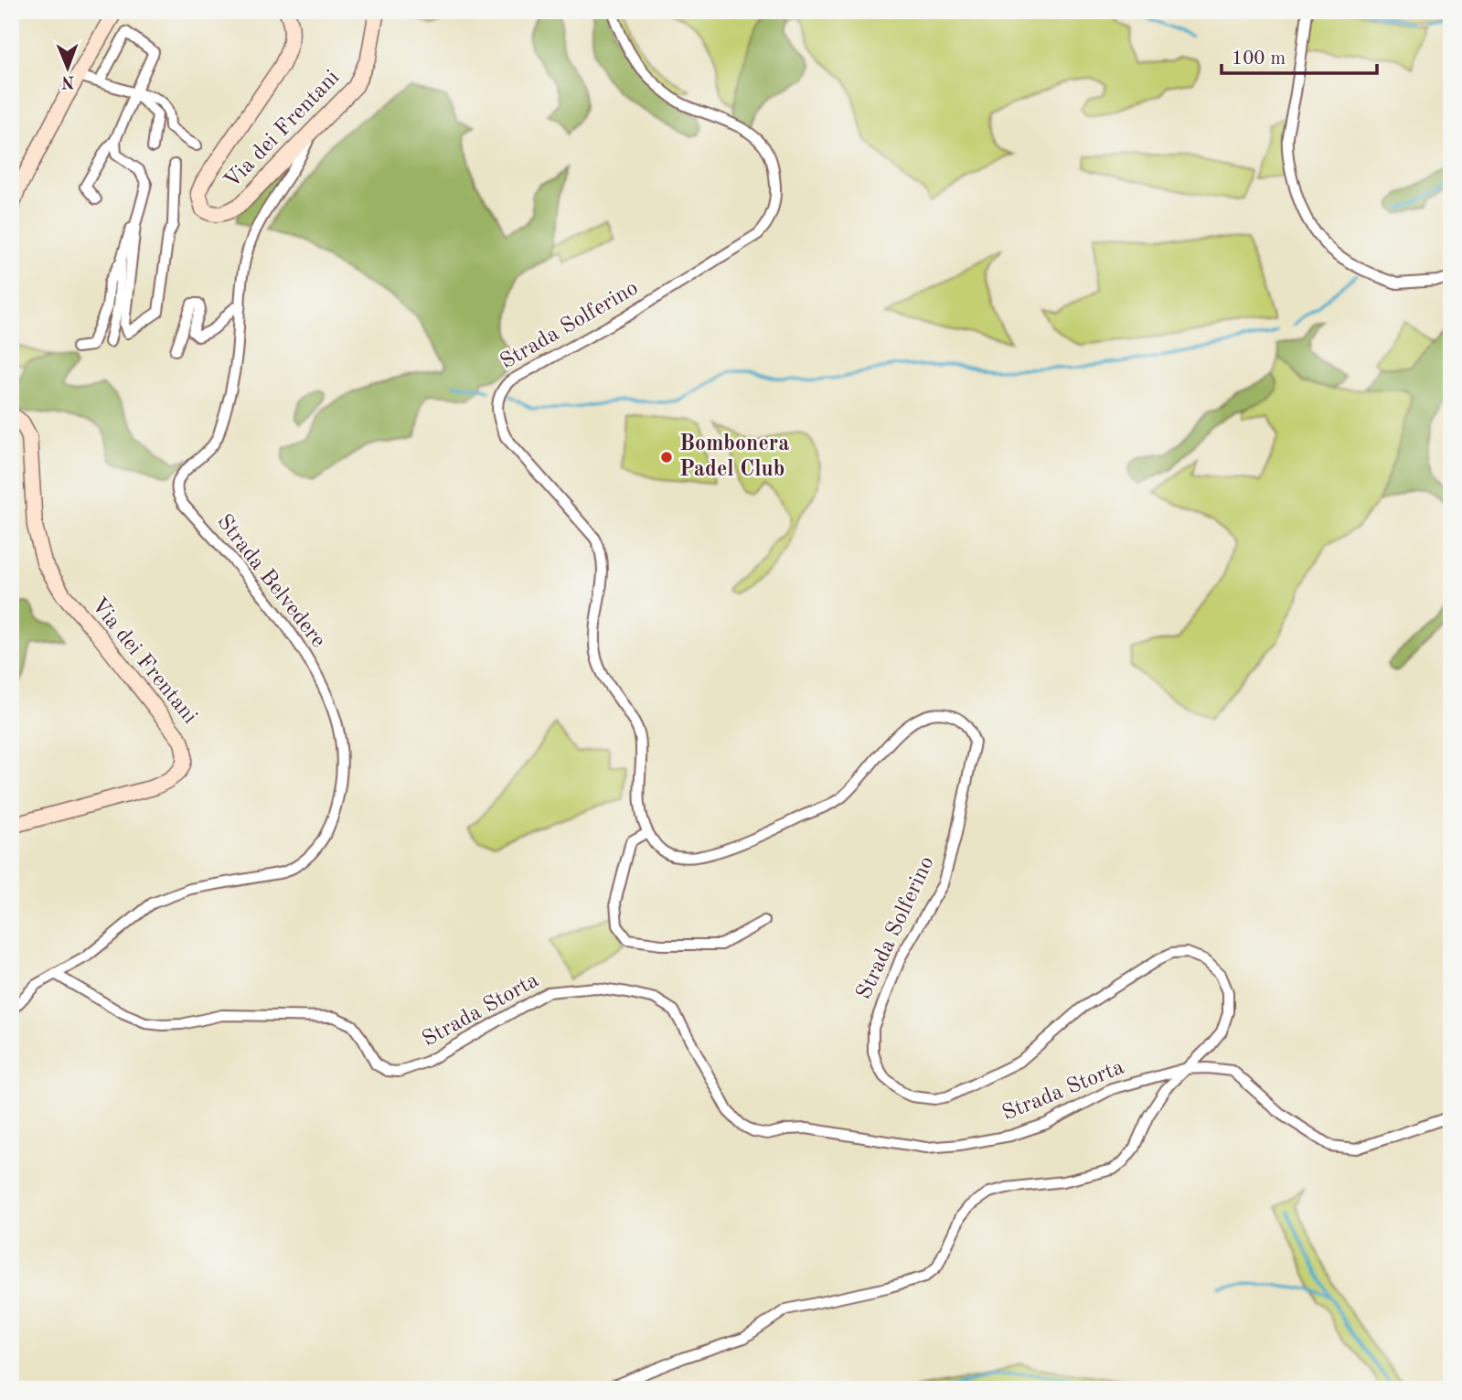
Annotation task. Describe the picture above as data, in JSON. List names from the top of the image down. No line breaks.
{"streets":{"main road":["Via dei Frentani"],"street":["Strada Solferino","Strada Belvedere","Strada Storta"]},"crossings":[["Via dei Frentani","Strada Belvedere"],["Strada Solferino","Strada Storta"],["Strada Belvedere","Strada Storta"]],"places":["Bombonera Padel Club"],"scale_bar":"100 m","north":"bottom"}
